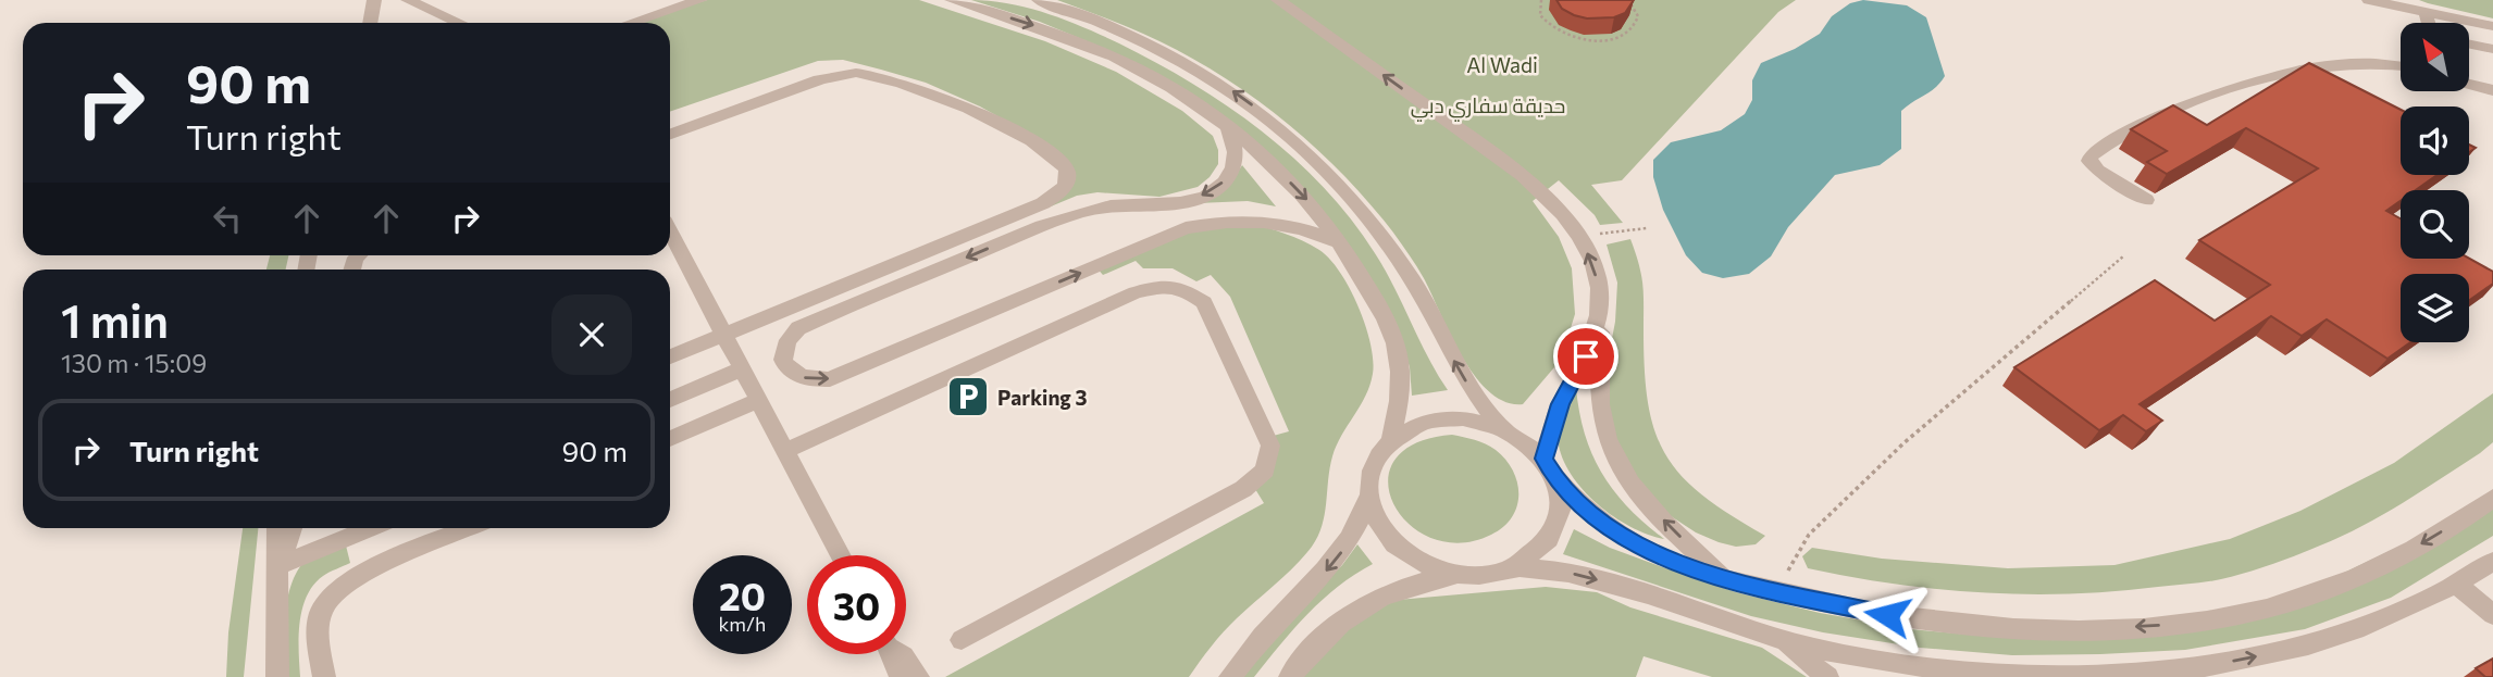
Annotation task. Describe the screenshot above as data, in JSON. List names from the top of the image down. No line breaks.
{"parks":["Al Wadi","حديقة سفاري دبي"],"places":{"parking":["Parking 3"]},"north":"top left","page":{"turn":["90 m","Turn right"],"heading":["1 min","130 m · 15:09"],"list":[{"name":"Turn right","value":"90 m"}],"speed":"20 km/h","limit":"30"}}
